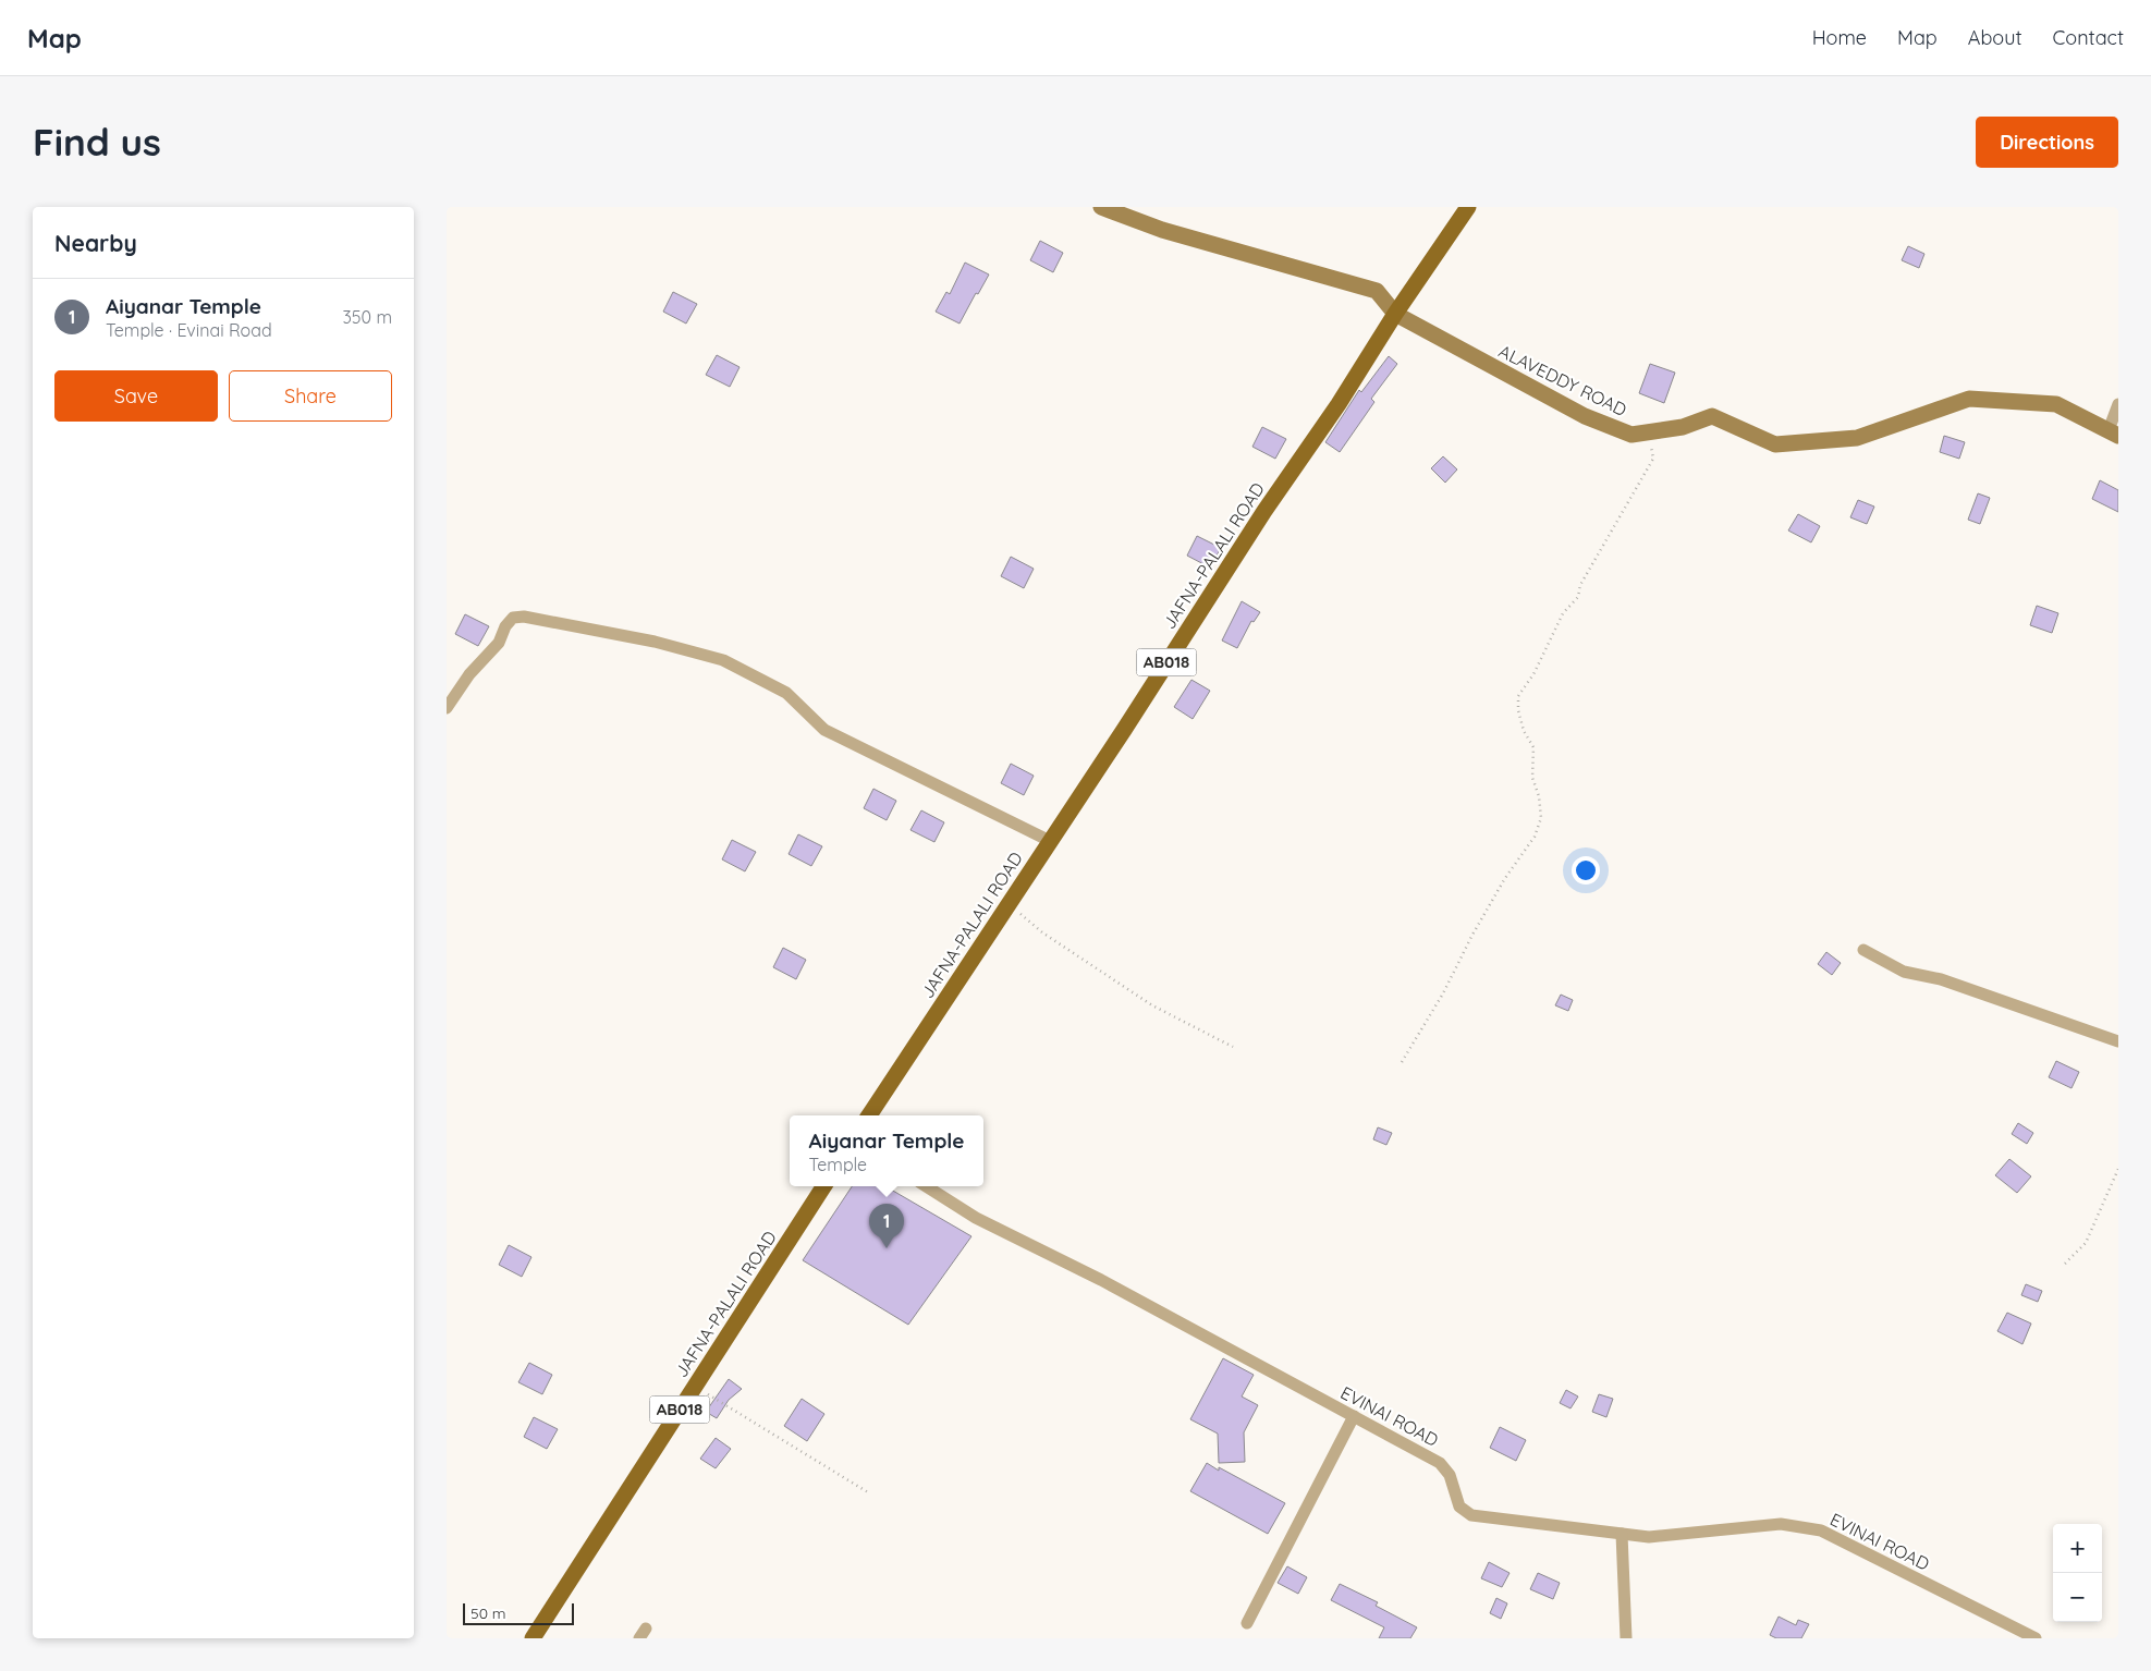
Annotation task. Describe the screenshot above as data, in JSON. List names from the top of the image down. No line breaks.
{"streets":{"main road":["JAFNA-PALALI ROAD","AB018"],"street":["ALAVEDDY ROAD","EVINAI ROAD"]},"crossings":[["ALAVEDDY ROAD","JAFNA-PALALI ROAD"]],"scale_bar":"50 m","page":{"header":"Map","nav":["Home","Map","About","Contact"],"buttons":["Directions",["Save","Share"]],"title":"Find us","heading":"Nearby","list":[{"mark":"1","name":"Aiyanar Temple","note":"Temple · Evinai Road","value":"350 m"}],"popup":["Aiyanar Temple","Temple"],"pins":"1","map_buttons":["+","−"],"scale":"50 m"}}
